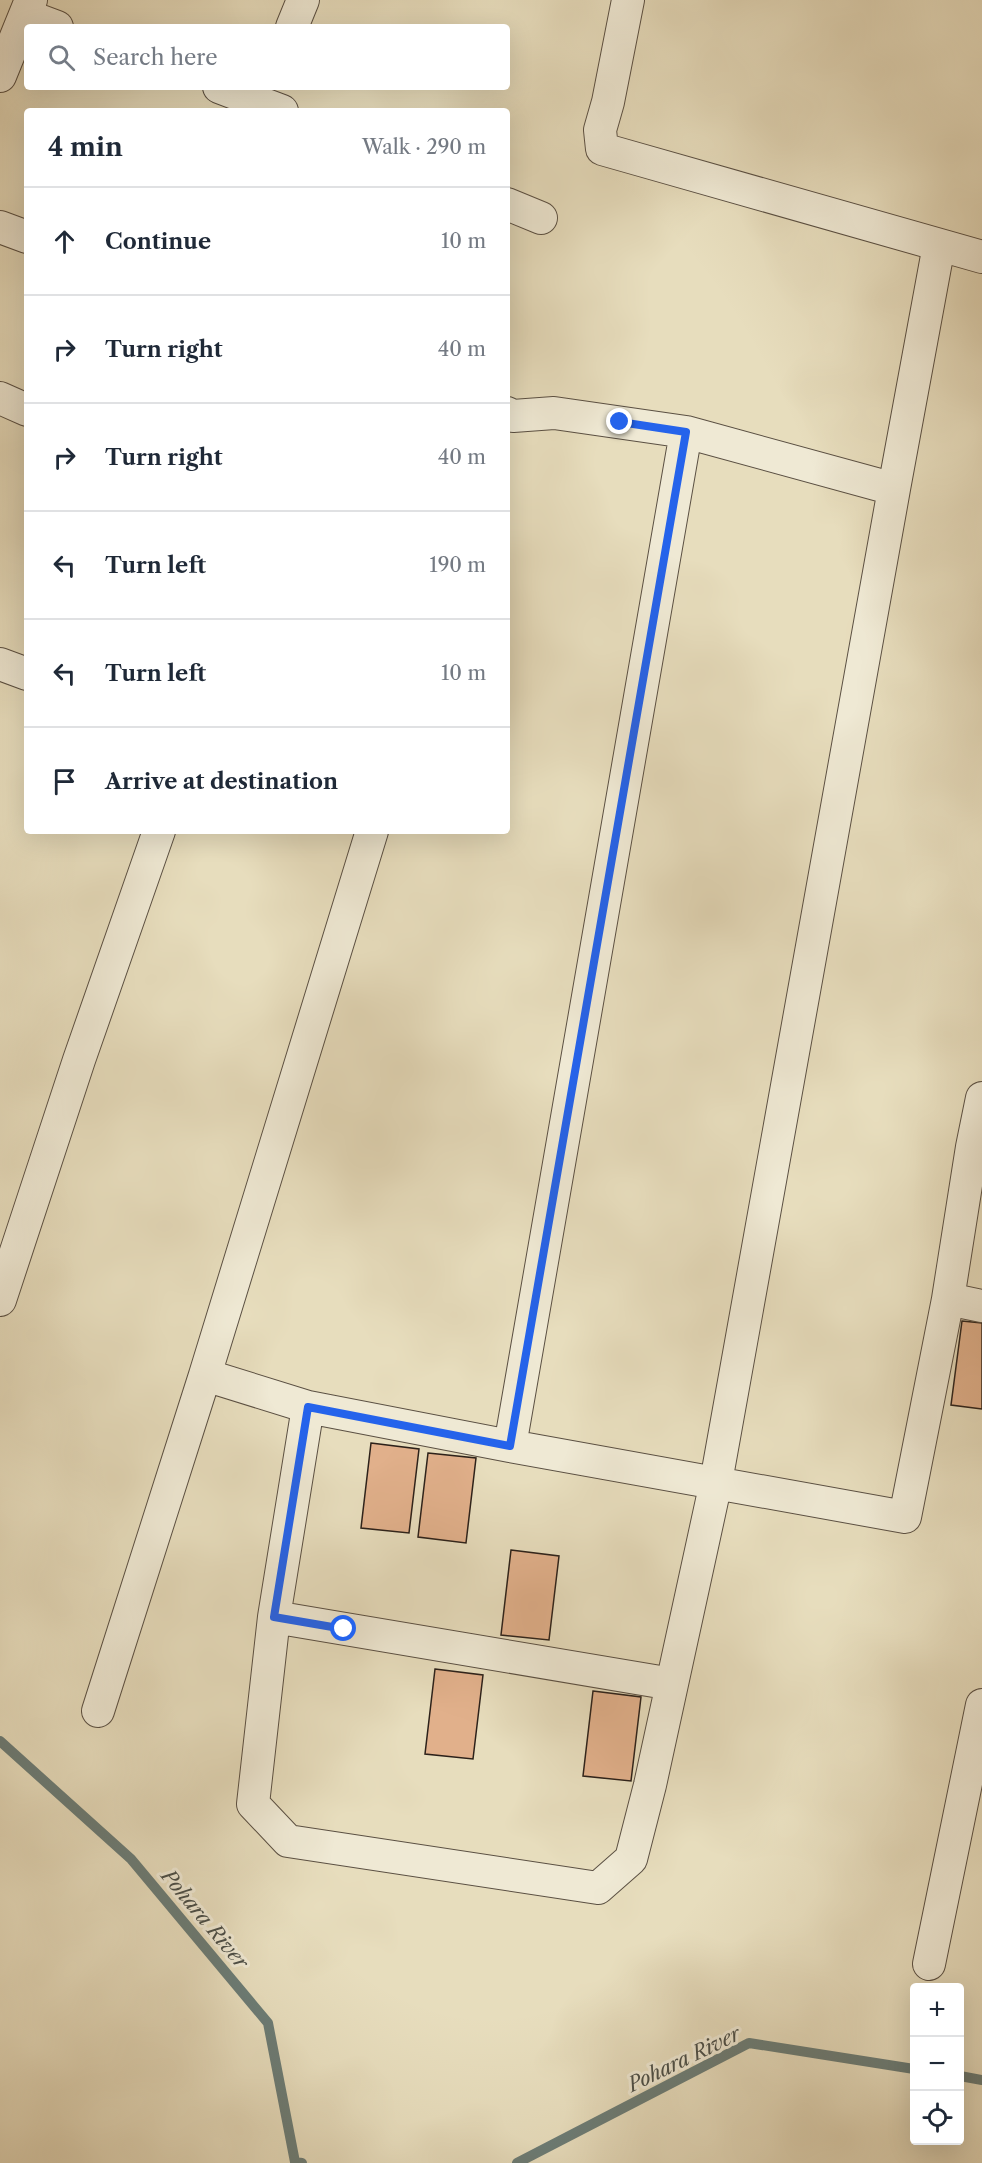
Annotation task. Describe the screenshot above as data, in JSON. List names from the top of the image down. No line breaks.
{"water":["Pohara River"],"page":{"search":"Search here","heading":["4 min","Walk · 290 m"],"list":[["Continue","10 m"],["Turn right","40 m"],["Turn right","40 m"],["Turn left","190 m"],["Turn left","10 m"],"Arrive at destination"],"map_buttons":["+","−"]}}
